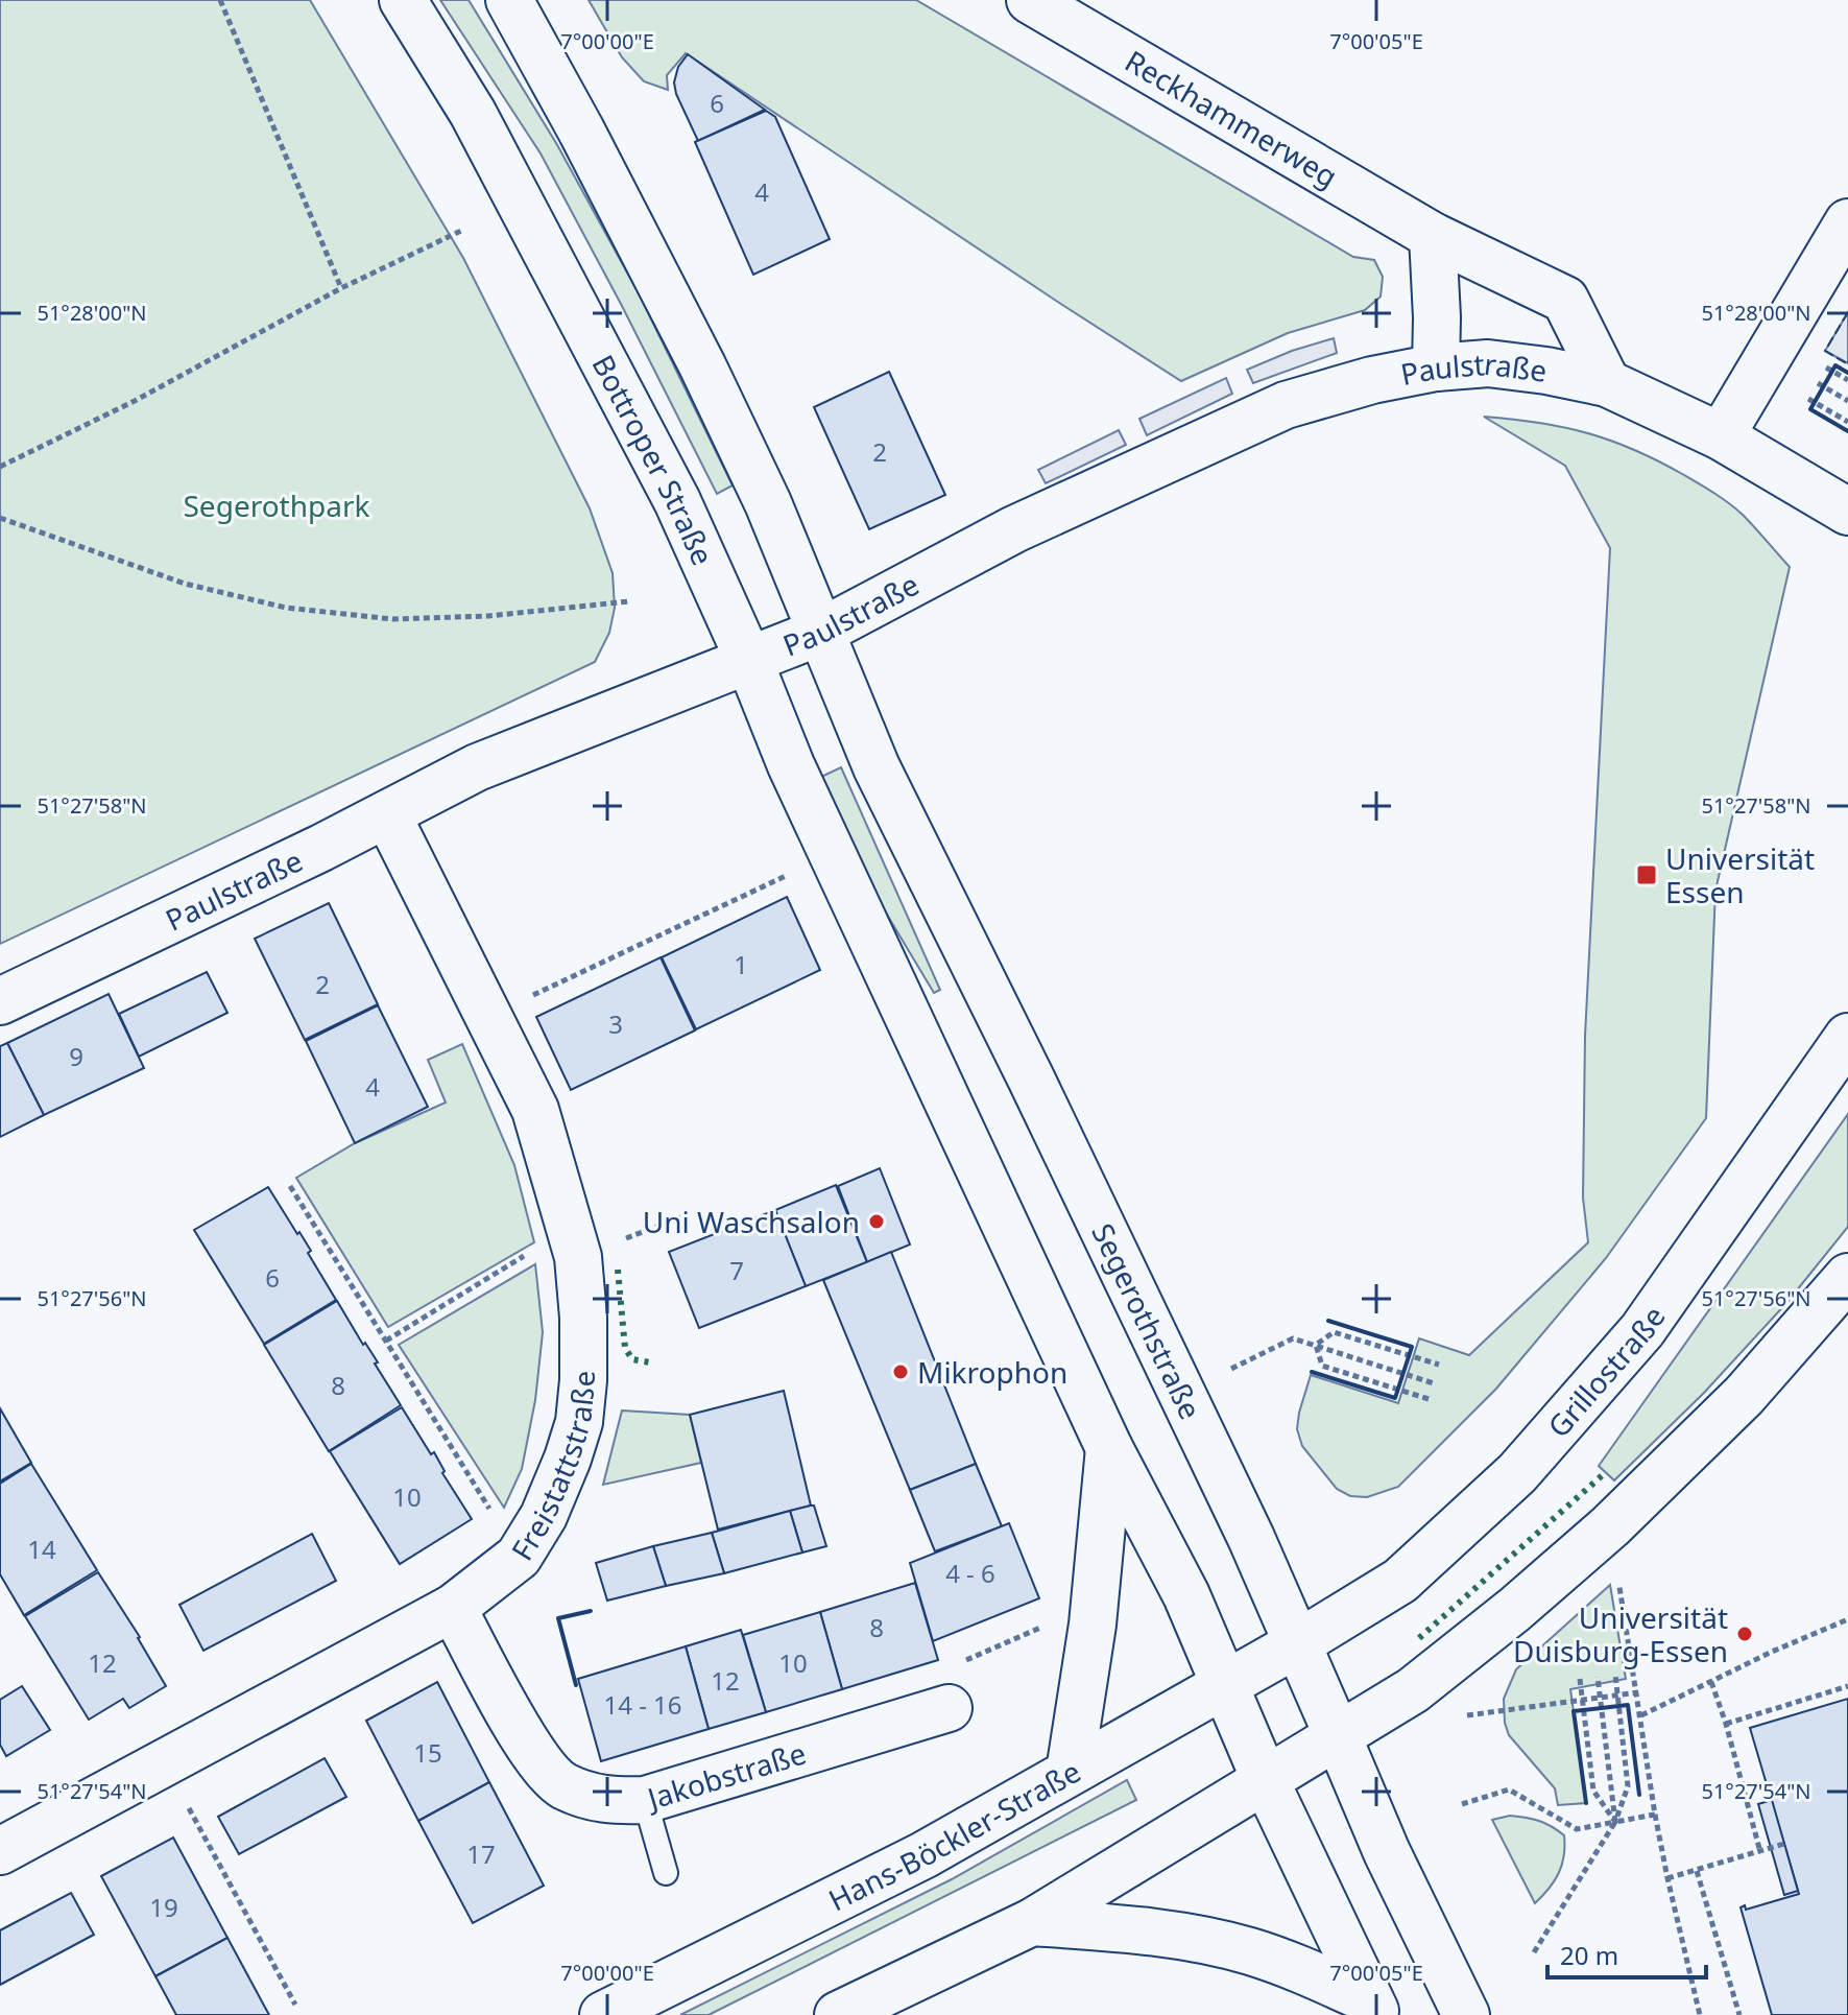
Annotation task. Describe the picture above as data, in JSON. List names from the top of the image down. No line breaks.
{"streets":{"main road":["Reckhammerweg","Paulstraße","Bottroper Straße","Segerothstraße","Grillostraße","Freistattstraße","Jakobstraße","Hans-Böckler-Straße"]},"crossings":[["Reckhammerweg","Paulstraße"],["Paulstraße","Bottroper Straße"],["Paulstraße","Segerothstraße"],["Paulstraße","Freistattstraße"],["Segerothstraße","Grillostraße"],["Segerothstraße","Hans-Böckler-Straße"],["Grillostraße","Hans-Böckler-Straße"],["Freistattstraße","Jakobstraße"]],"parks":["Segerothpark"],"places":{"transit":["Universität Essen"],"other":["Uni Waschsalon","Mikrophon","Universität Duisburg-Essen"]},"house_numbers":["6","4","2","1","2","3","9","4","7","6","8","10","14","4 - 6","8","12","10","12","14 - 16","15","17","19"],"scale_bar":"20 m","coordinates":["7°00'00\"E","7°00'05\"E","51°28'00\"N","51°27'58\"N","51°27'56\"N","51°27'54\"N"]}
